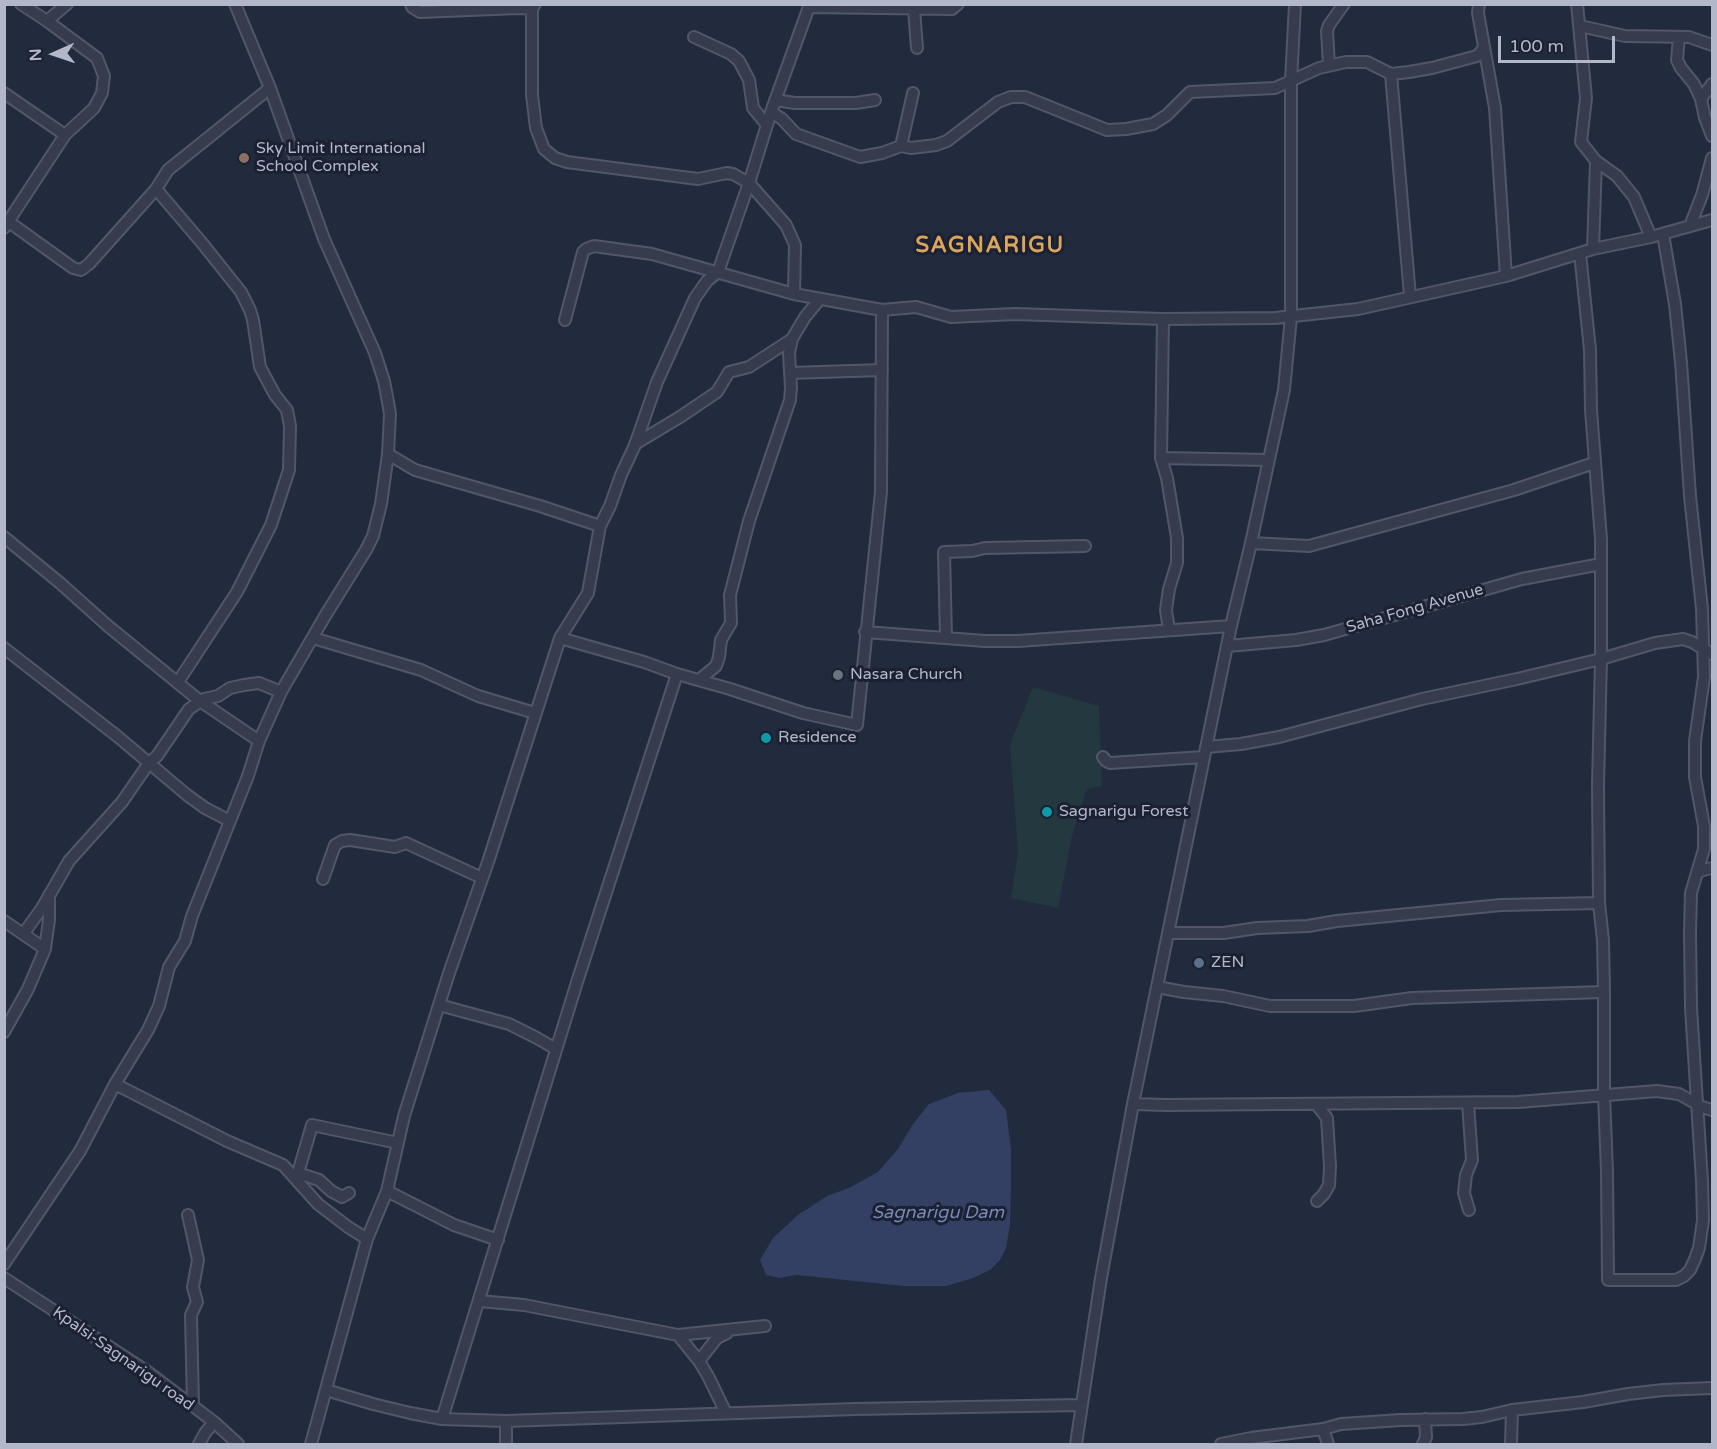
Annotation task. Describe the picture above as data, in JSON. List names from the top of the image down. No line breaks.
{"streets":{"street":["Saha Fong Avenue","Kpalsi-Sagnarigu road"]},"districts":["SAGNARIGU"],"water":["Sagnarigu Dam"],"places":["Sky Limit International School Complex","Nasara Church","Residence","Sagnarigu Forest","ZEN"],"scale_bar":"100 m","north":"left"}
